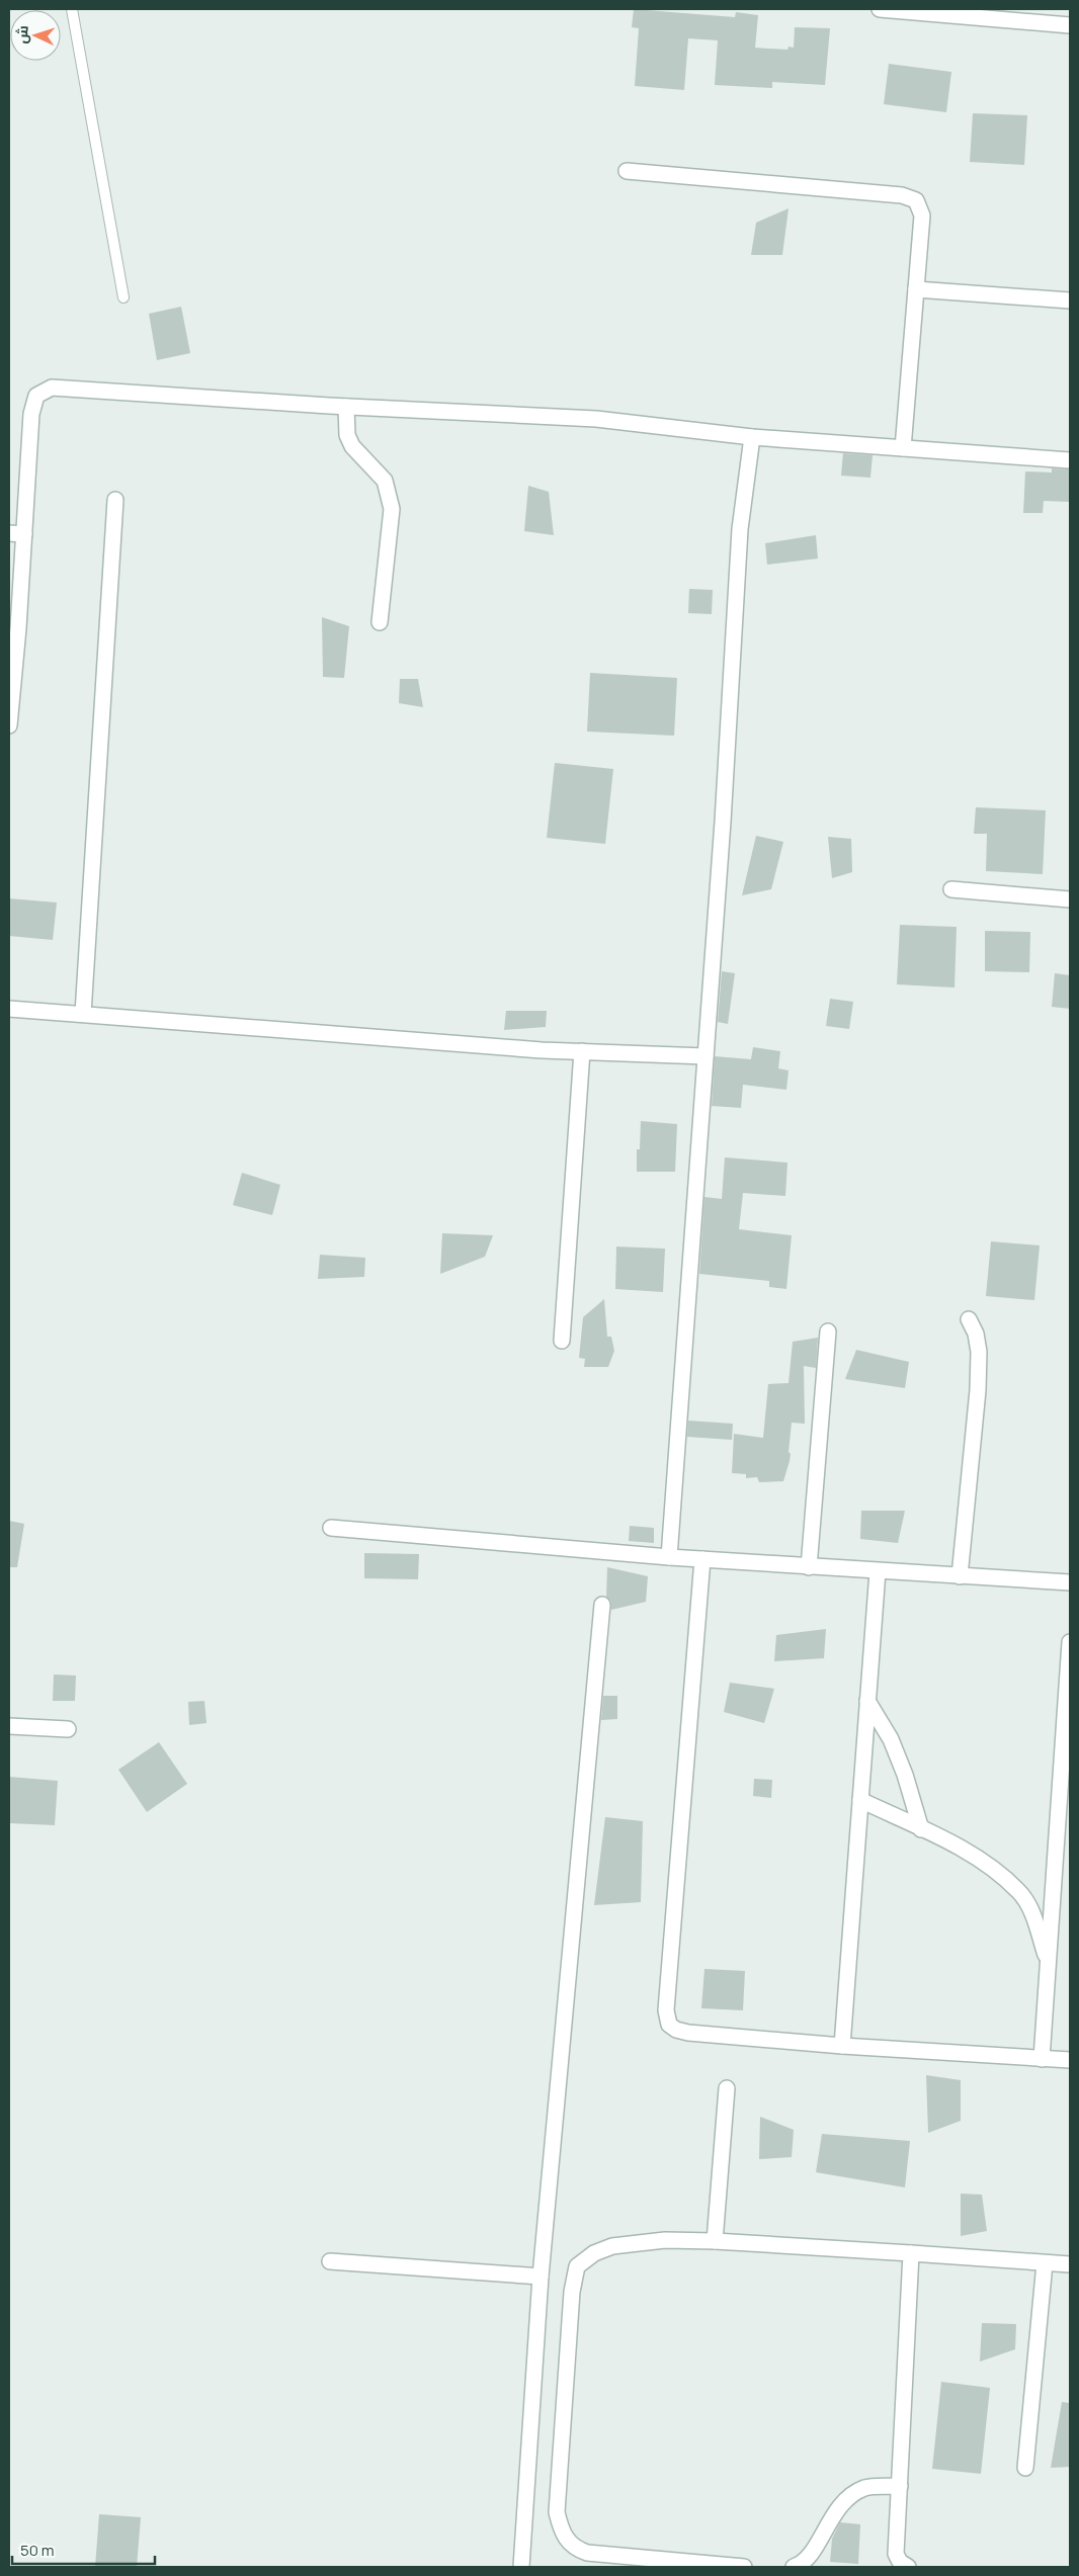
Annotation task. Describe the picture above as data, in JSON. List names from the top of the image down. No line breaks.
{"scale_bar":"50 m","north":"left"}
